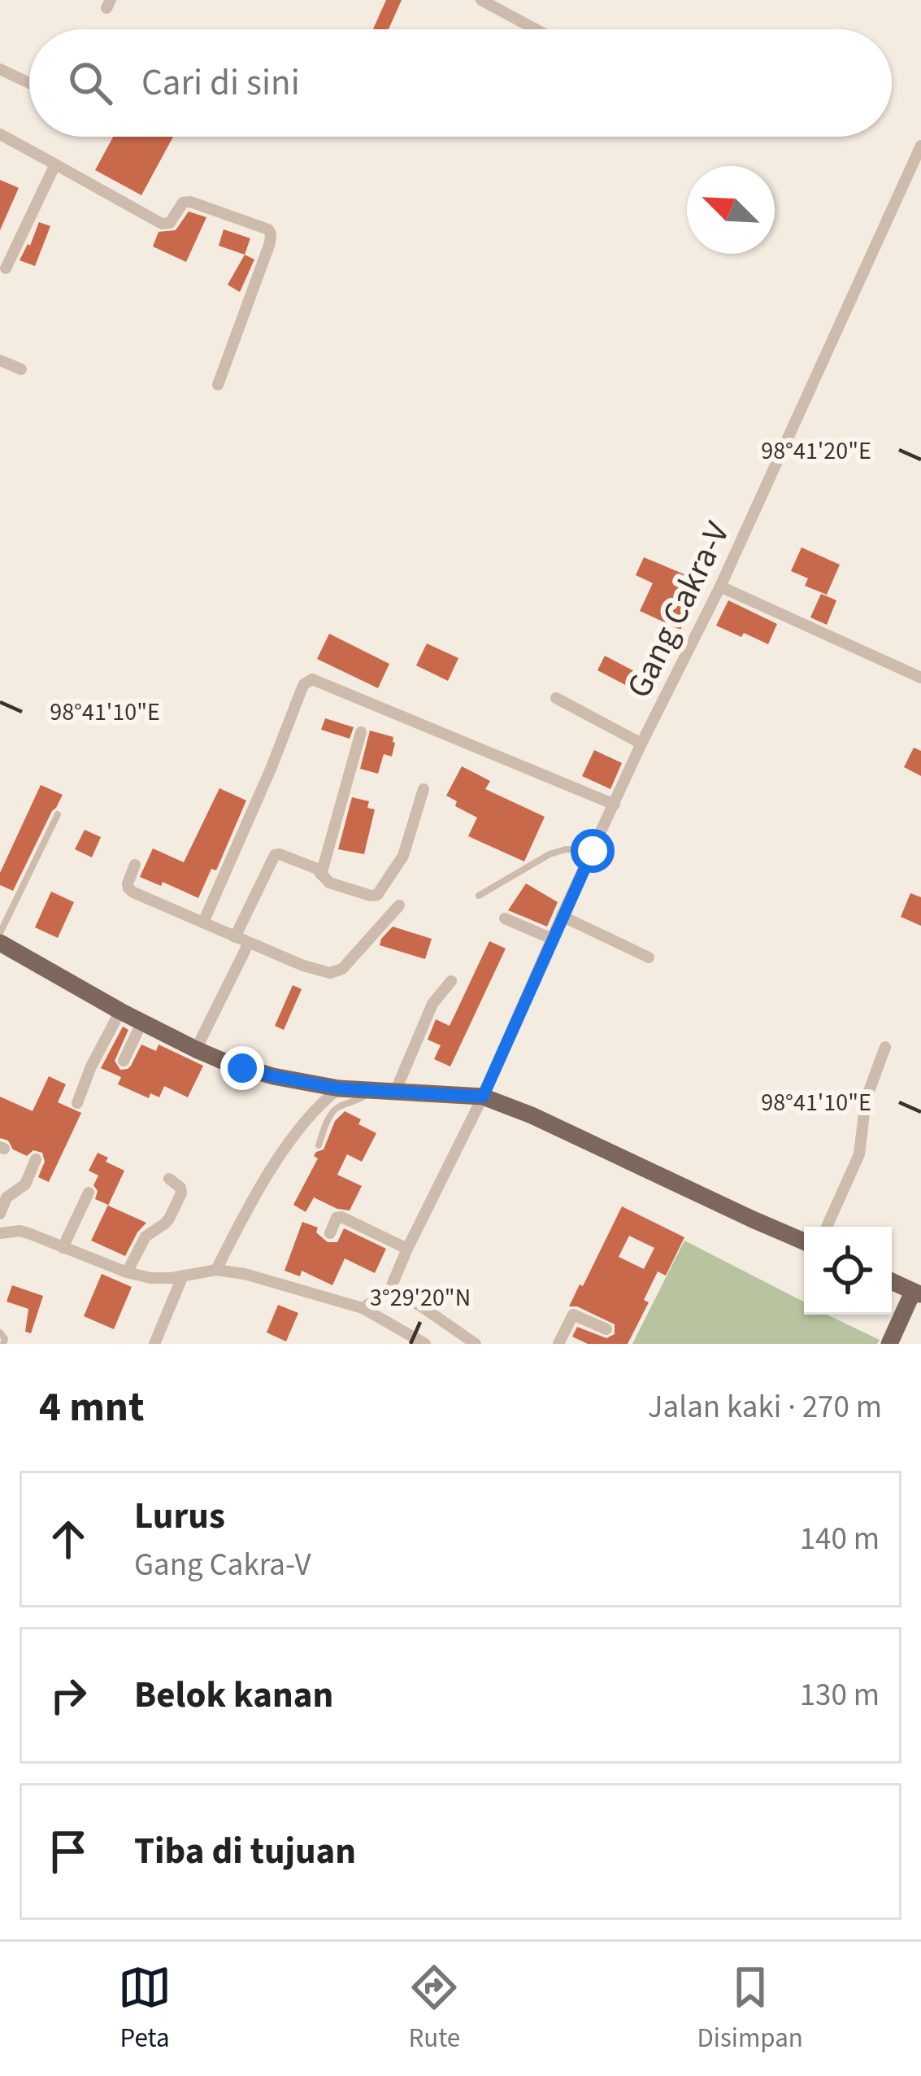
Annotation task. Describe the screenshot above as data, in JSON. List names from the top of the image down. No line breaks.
{"streets":{"street":["Gang Cakra-V"]},"north":"top left","page":{"search":"Cari di sini","heading":["4 mnt","Jalan kaki · 270 m"],"list":[["Lurus","Gang Cakra-V","140 m"],["Belok kanan","130 m"],"Tiba di tujuan"],"nav":["Peta","Rute","Disimpan"]},"coordinates":["98°41'20\"E","98°41'10\"E","3°29'20\"N"]}
